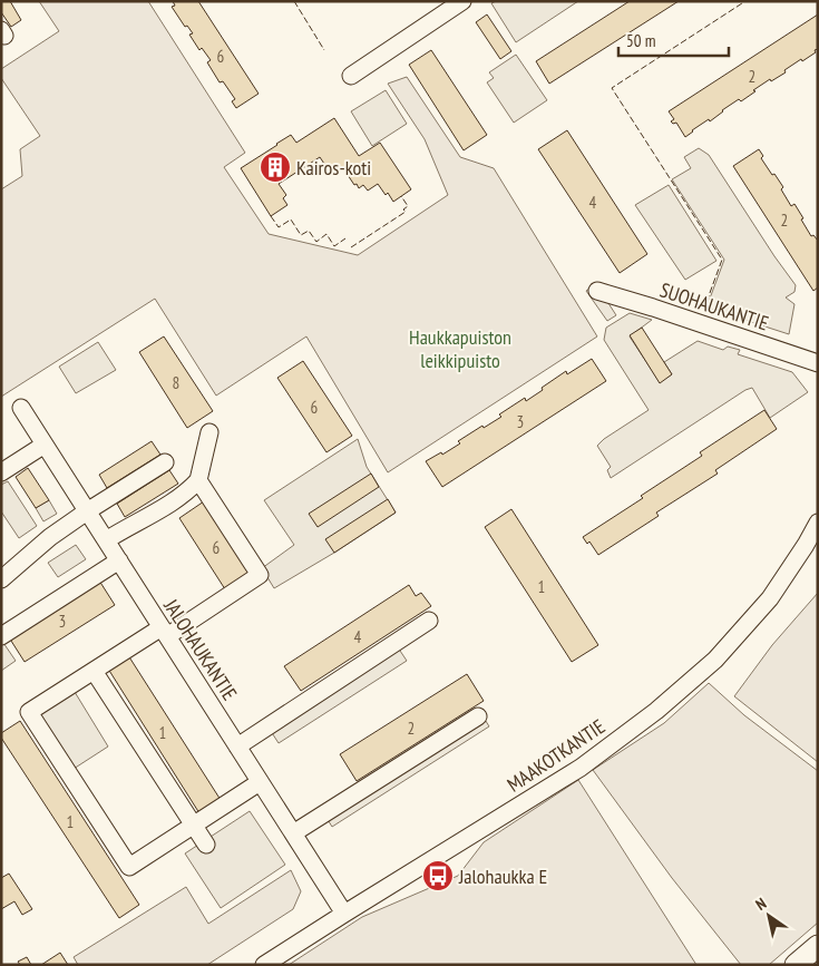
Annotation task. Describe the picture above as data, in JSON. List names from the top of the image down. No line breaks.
{"streets":{"street":["SUOHAUKANTIE","JALOHAUKANTIE","MAAKOTKANTIE"]},"crossings":[["JALOHAUKANTIE","MAAKOTKANTIE"]],"parks":["Haukkapuiston leikkipuisto"],"places":{"building":["Kairos-koti"],"bus stop":["Jalohaukka E"]},"house_numbers":["6","2","4","2","8","6","3","6","1","3","4","2","1","1"],"scale_bar":"50 m","north":"top left"}
